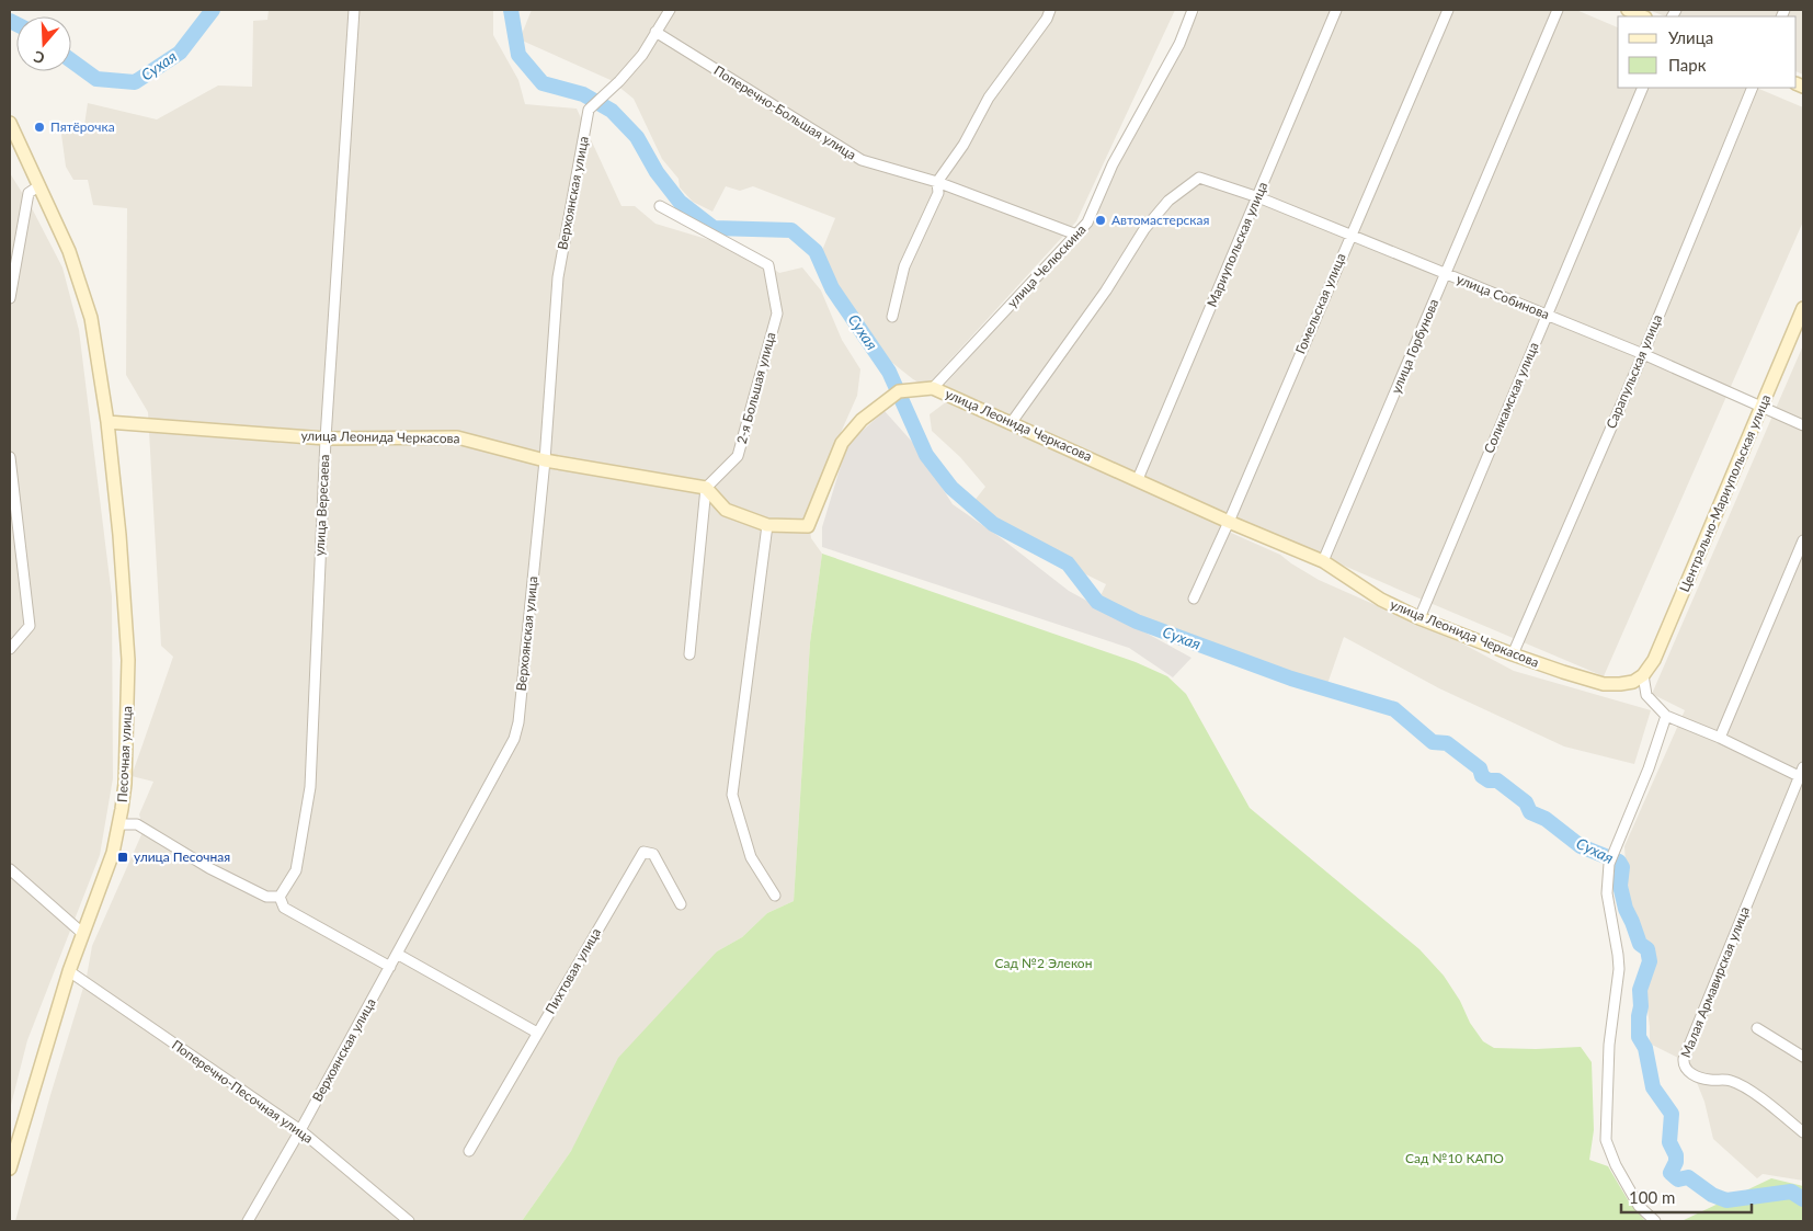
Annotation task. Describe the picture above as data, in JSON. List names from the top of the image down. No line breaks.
{"streets":{"street":["Поперечно-Большая улица","Верхоянская улица","Мариупольская улица","улица Челюскина","улица Собинова","Гомельская улица","улица Горбунова","Сарапульская улица","2-я Большая улица","Соликамская улица","улица Леонида Черкасова","Центрально-Мариупольская улица","улица Вересаева","Песочная улица","Пихтовая улица","Малая Армавирская улица","Поперечно-Песочная улица"]},"crossings":[["Поперечно-Большая улица","Верхоянская улица"],["Поперечно-Большая улица","улица Челюскина"],["Верхоянская улица","улица Леонида Черкасова"],["Верхоянская улица","Поперечно-Песочная улица"],["Мариупольская улица","улица Собинова"],["Мариупольская улица","улица Леонида Черкасова"],["улица Челюскина","улица Леонида Черкасова"],["улица Собинова","Гомельская улица"],["улица Собинова","улица Горбунова"],["улица Собинова","Сарапульская улица"],["улица Собинова","Соликамская улица"],["улица Собинова","улица Леонида Черкасова"],["улица Собинова","Центрально-Мариупольская улица"],["Гомельская улица","улица Леонида Черкасова"],["улица Горбунова","улица Леонида Черкасова"],["Сарапульская улица","улица Леонида Черкасова"],["2-я Большая улица","улица Леонида Черкасова"],["Соликамская улица","улица Леонида Черкасова"],["улица Леонида Черкасова","Центрально-Мариупольская улица"],["улица Леонида Черкасова","улица Вересаева"],["улица Леонида Черкасова","Песочная улица"],["Песочная улица","Поперечно-Песочная улица"]],"water":["Сухая"],"parks":["Сад №2 Элекон","Сад №10 КАПО"],"places":{"other":["Пятёрочка","Автомастерская"],"transit":["улица Песочная"]},"legend":["Улица","Парк"],"scale_bar":"100 m","north":"bottom"}
